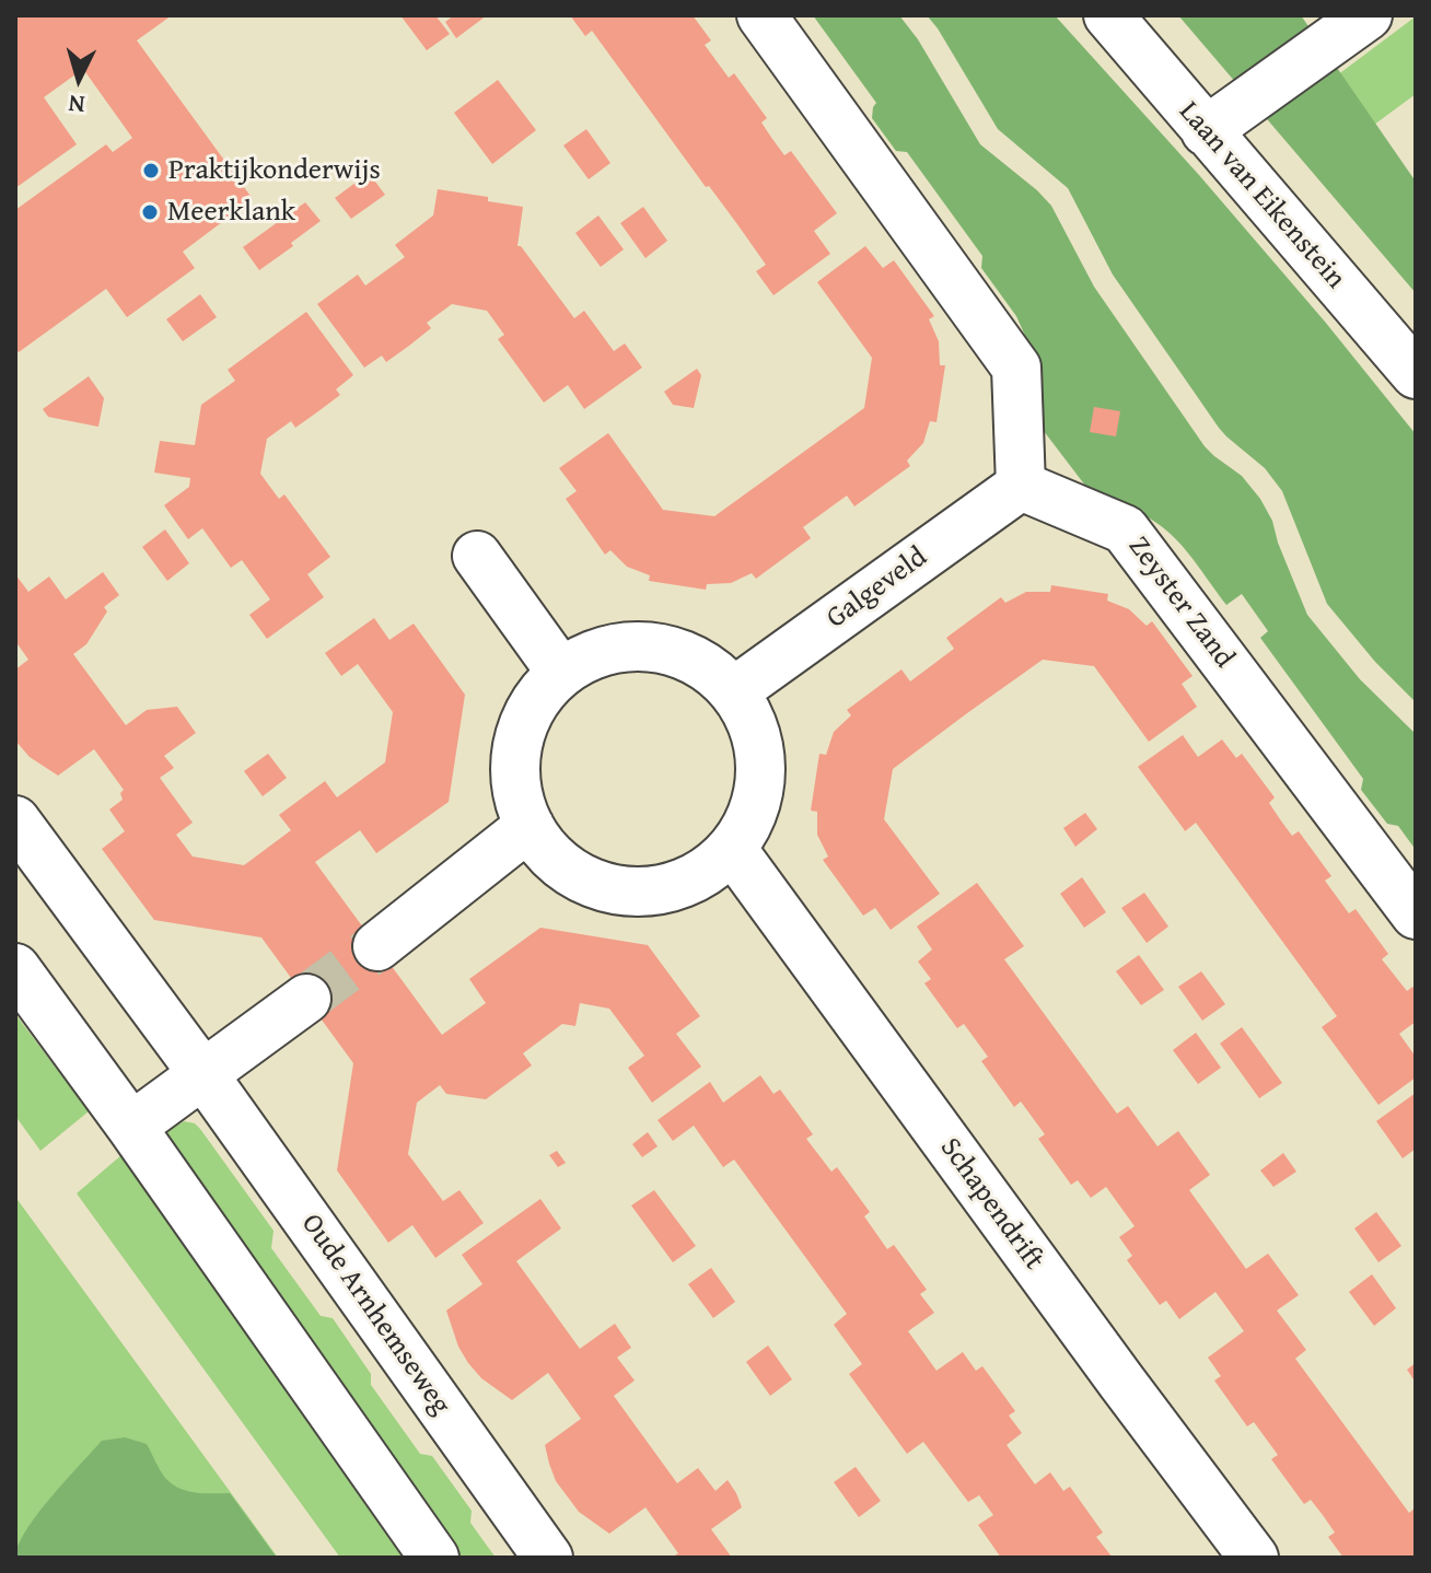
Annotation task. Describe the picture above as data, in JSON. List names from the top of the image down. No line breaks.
{"streets":{"street":["Laan van Eikenstein","Galgeveld","Zeyster Zand","Schapendrift","Oude Arnhemseweg"]},"crossings":[["Galgeveld","Zeyster Zand"],["Galgeveld","Schapendrift"]],"places":["Praktijkonderwijs","Meerklank"],"north":"bottom"}
